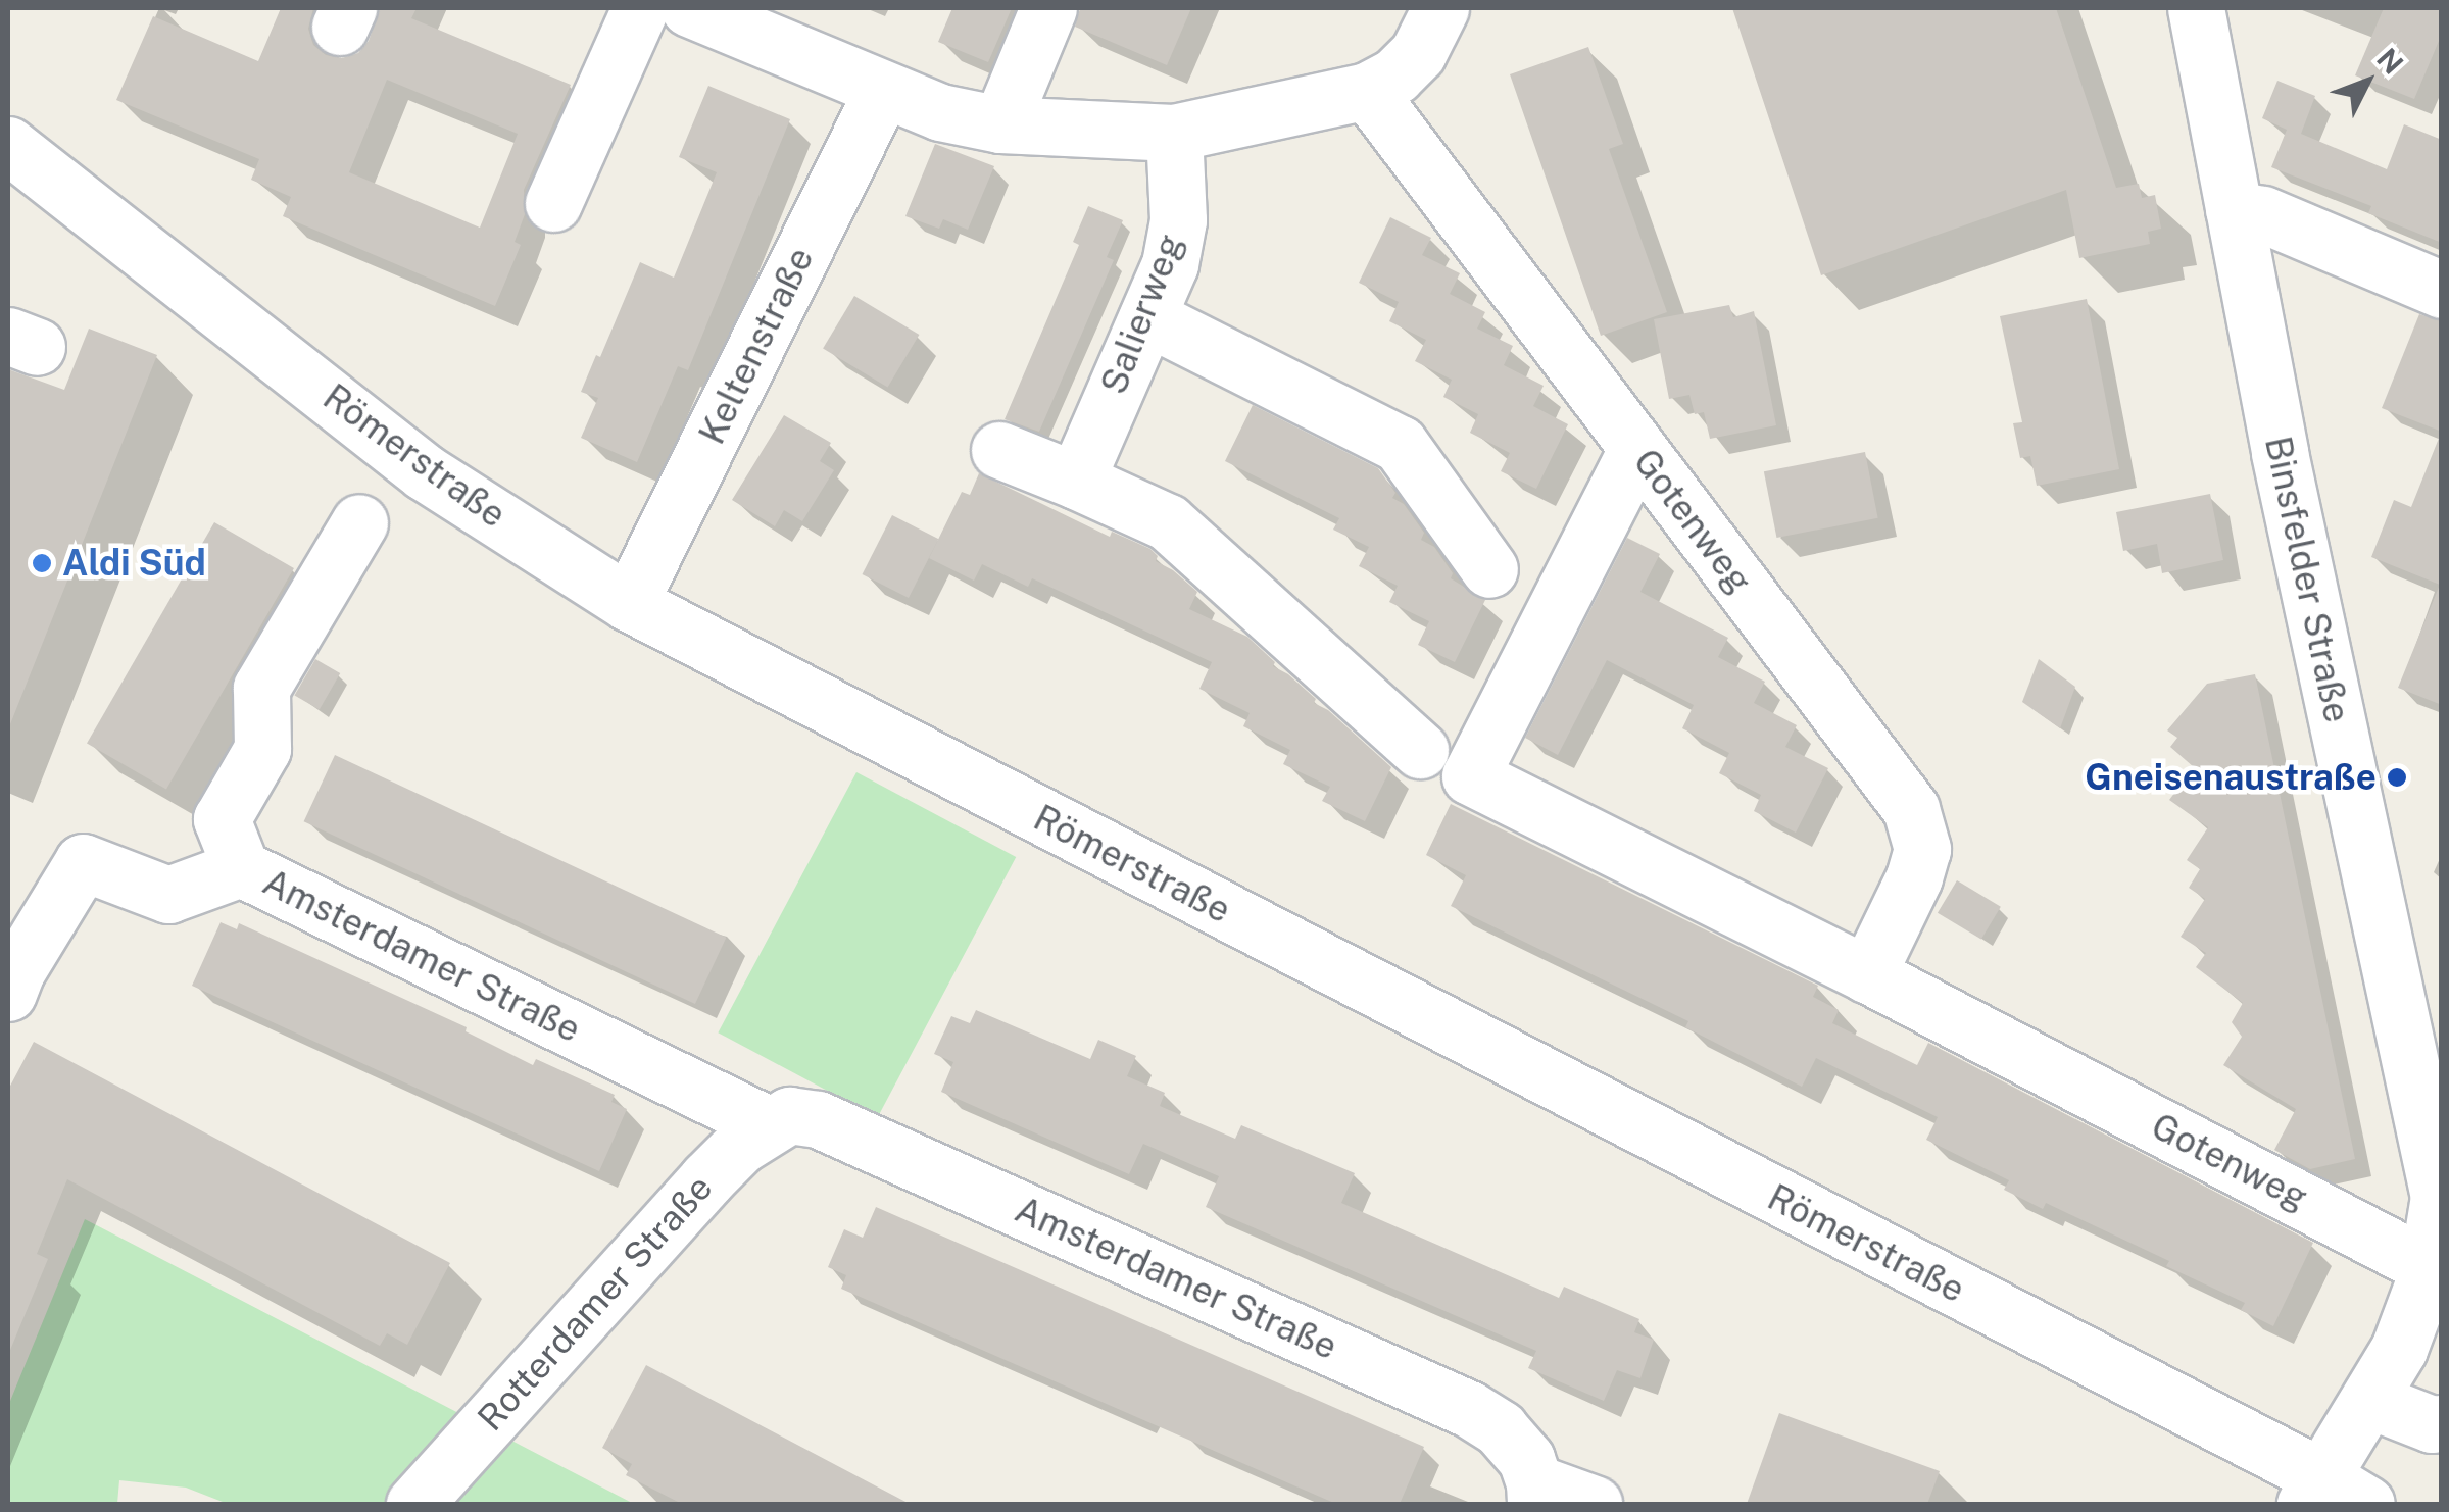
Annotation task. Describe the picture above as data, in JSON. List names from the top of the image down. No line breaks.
{"streets":{"street":["Salierweg","Keltenstraße","Römerstraße","Gotenweg","Binsfelder Straße","Amsterdamer Straße","Rotterdamer Straße"]},"crossings":[["Keltenstraße","Römerstraße"],["Römerstraße","Binsfelder Straße"],["Gotenweg","Binsfelder Straße"],["Amsterdamer Straße","Rotterdamer Straße"]],"places":["Aldi Süd","Gneisenaustraße"],"north":"top right"}
